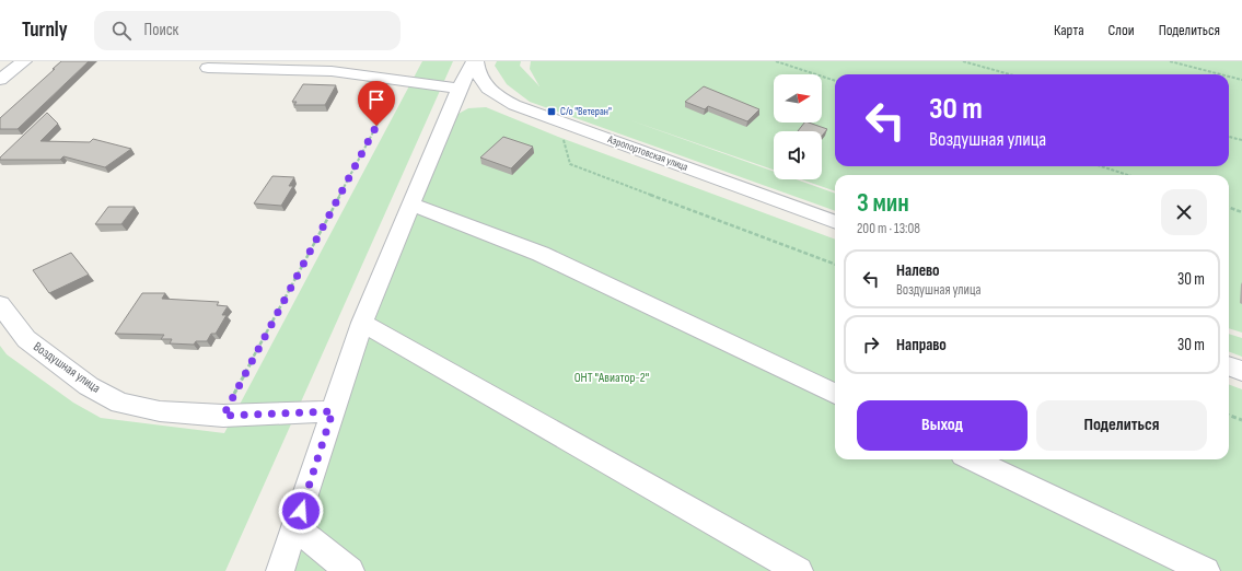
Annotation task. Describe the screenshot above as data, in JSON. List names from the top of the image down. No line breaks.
{"streets":{"street":["Аэропортовская улица","Воздушная улица"]},"parks":["ОНТ \"Авиатор-2\""],"places":{"transit":["С/о \"Ветеран\""]},"north":"right","page":{"header":"Turnly","search":"Поиск","nav":["Карта","Слои","Поделиться"],"turn":["30 m","Воздушная улица"],"heading":["3 мин","200 m · 13:08"],"list":[{"name":"Налево","note":"Воздушная улица","value":"30 m"},{"name":"Направо","value":"30 m"}],"buttons":["Выход","Поделиться"]}}
